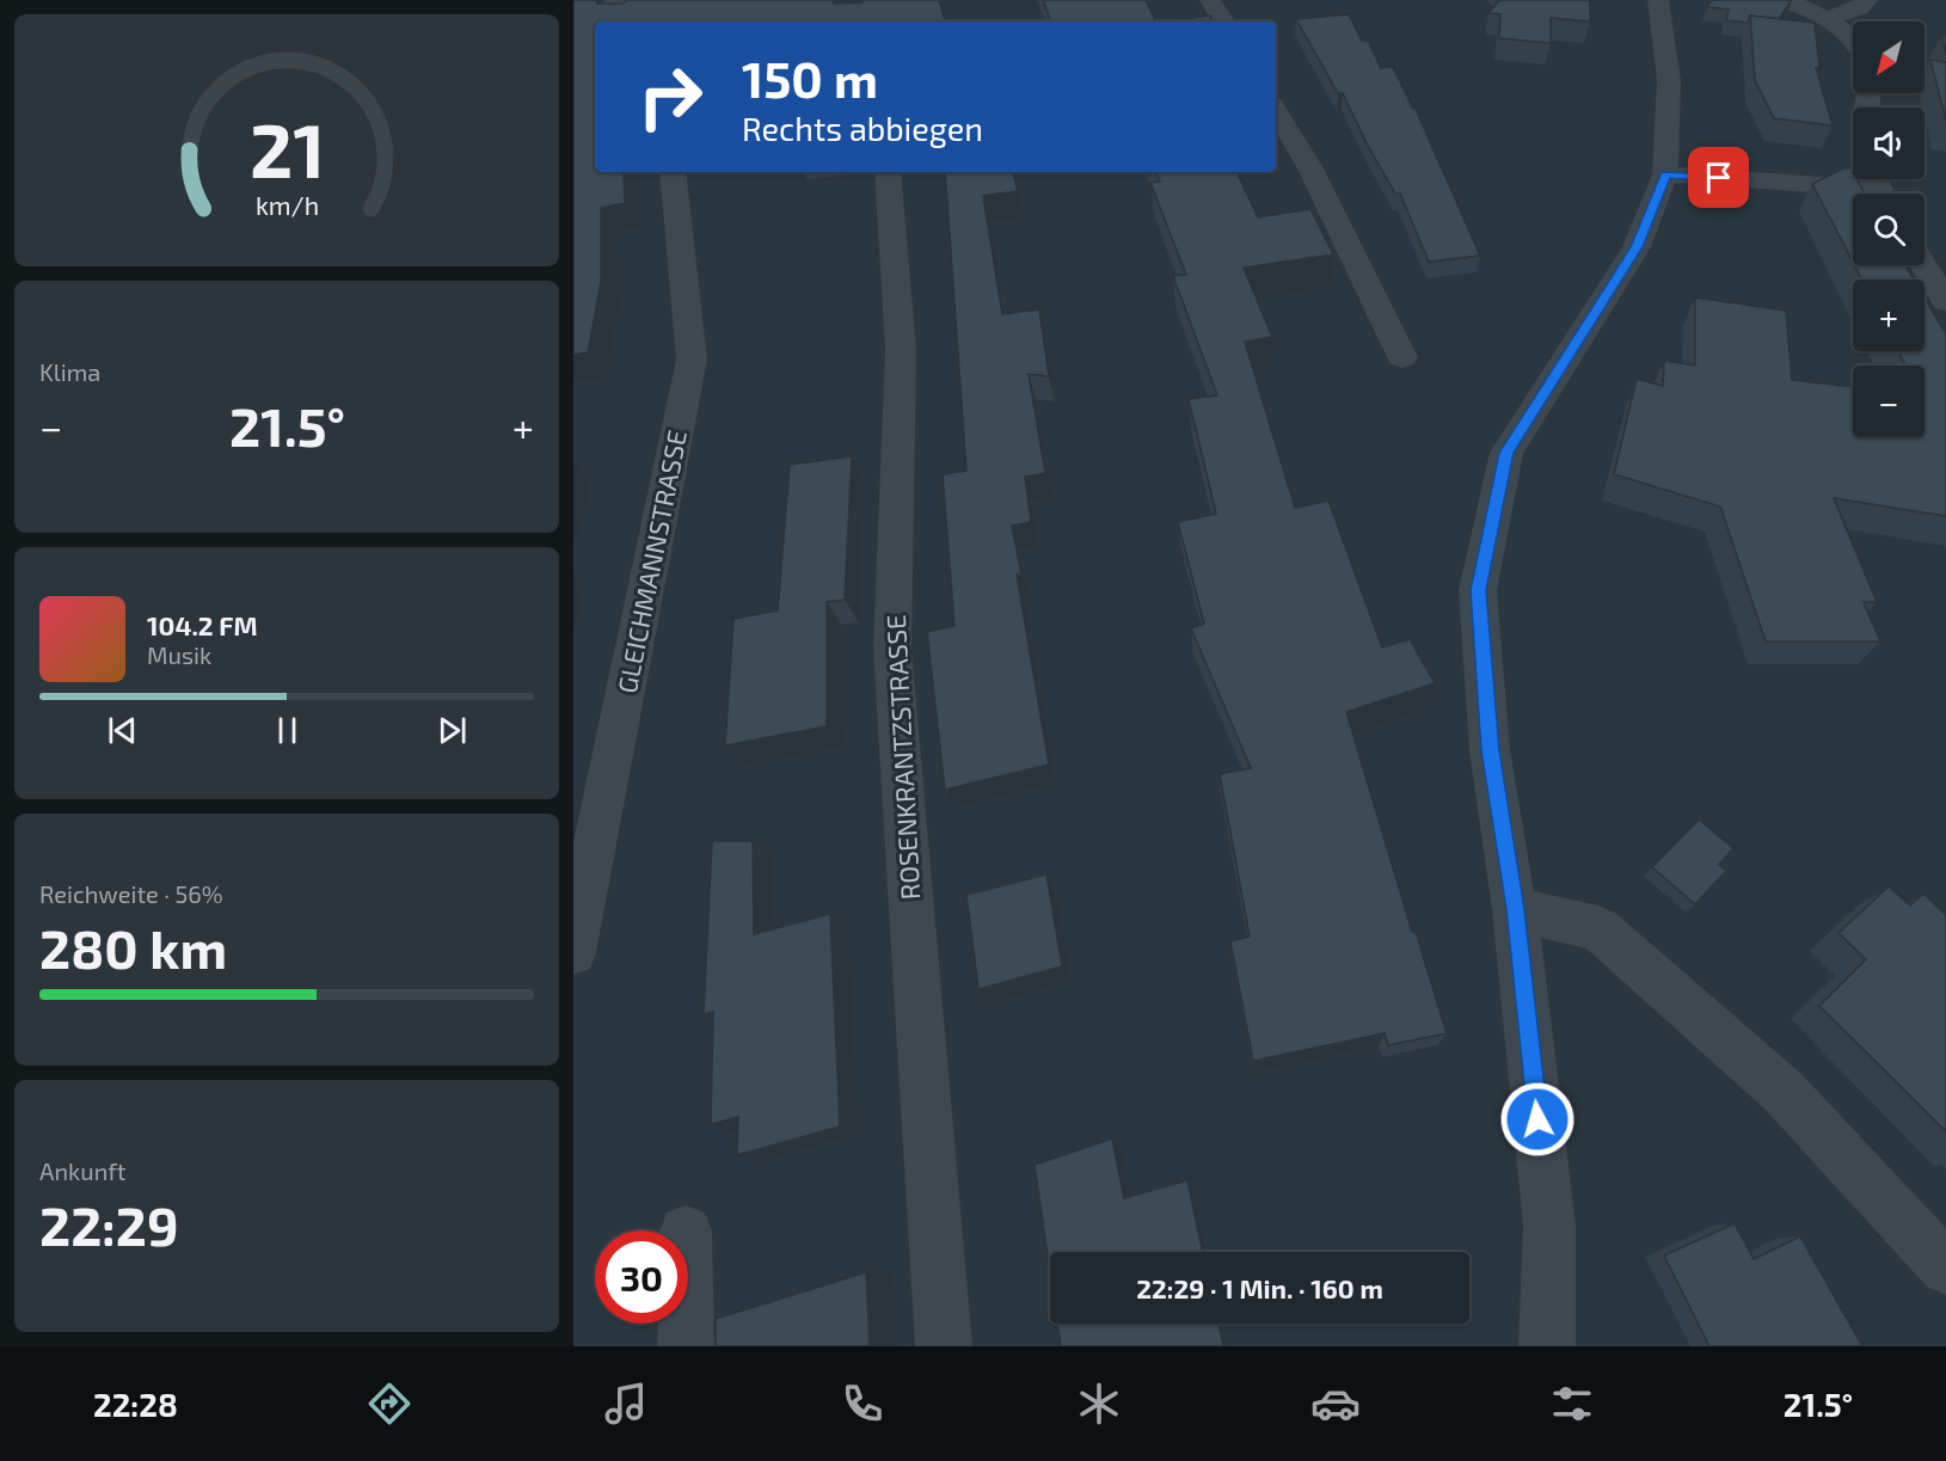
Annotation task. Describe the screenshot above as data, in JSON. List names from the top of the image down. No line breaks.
{"streets":{"street":["GLEICHMANNSTRASSE","ROSENKRANTZSTRASSE"]},"north":"bottom left","page":{"map_buttons":["+","−"],"turn":["150 m","Rechts abbiegen"],"tile":["Klima",["Reichweite · 56%","280 km"],["Ankunft","22:29"]],"heat":["−","21.5°","+"],"song":["104.2 FM","Musik"],"limit":"30","trip":"22:29 · 1 Min. · 160 m","tabs":["22:28","21.5°"],"gauge":["21","km/h"]}}
